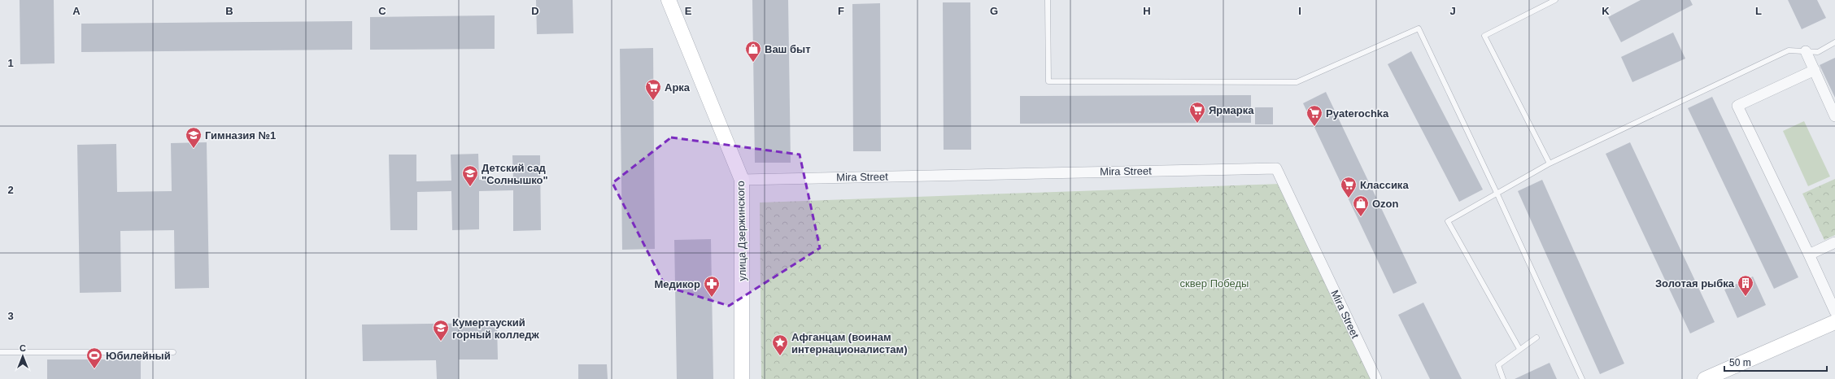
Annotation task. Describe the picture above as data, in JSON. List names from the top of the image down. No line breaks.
{"streets":{"street":["Mira Street","улица Дзержинского"]},"crossings":[["Mira Street","улица Дзержинского"]],"parks":["сквер Победы"],"places":{"shop":["Ваш быт","Ozon"],"supermarket":["Арка","Ярмарка","Pyaterochka","Классика"],"school or university":["Гимназия №1","Детский сад \"Солнышко\"","Кумертауский горный колледж"],"building":["Золотая рыбка"],"pharmacy":["Медикор"],"place":["Афганцам (воинам интернационалистам)"],"sports":["Юбилейный"]},"scale_bar":"50 m","north":"top","grid":{"columns":["A","B","C","D","E","F","G","H","I","J","K","L"],"rows":["1","2","3"]}}
